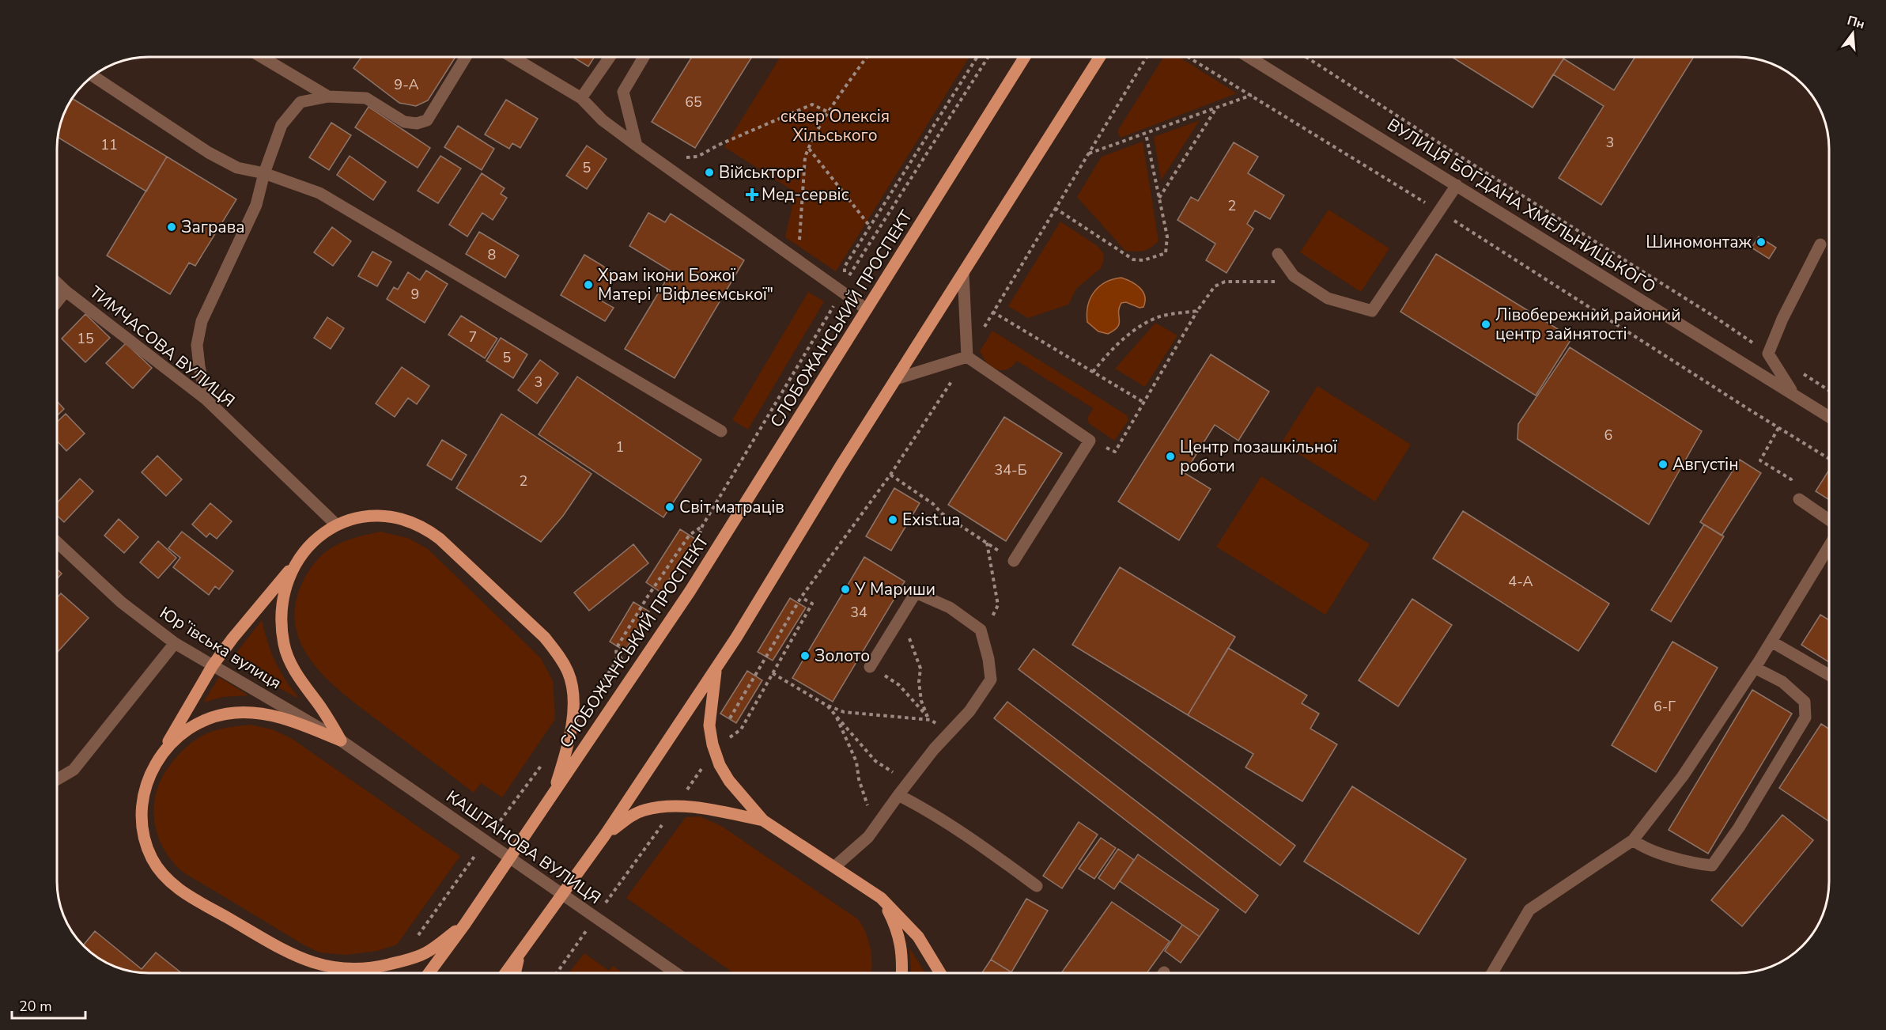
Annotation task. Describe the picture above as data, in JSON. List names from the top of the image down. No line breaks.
{"streets":{"main road":["СЛОБОЖАНСЬКИЙ ПРОСПЕКТ"],"street":["ВУЛИЦЯ БОГДАНА ХМЕЛЬНИЦЬКОГО","ТИМЧАСОВА ВУЛИЦЯ","Юрʼївська вулиця","КАШТАНОВА ВУЛИЦЯ"]},"crossings":[["Юрʼївська вулиця","КАШТАНОВА ВУЛИЦЯ"]],"parks":["сквер Олексія Хільського"],"places":{"other":["Військторг","Заграва","Шиномонтаж","Храм ікони Божої Матері \"Віфлеємської\"","Лівобережний районий центр зайнятості","Центр позашкільної роботи","Августін","Світ матраців","Exist.ua","У Мариши","Золото"],"health":["Мед-сервіс"]},"house_numbers":["9-А","65","3","11","5","2","8","9","7","15","5","3","6","1","34-Б","2","4-А","34","6-Г"],"scale_bar":"20 m","north":"top"}
